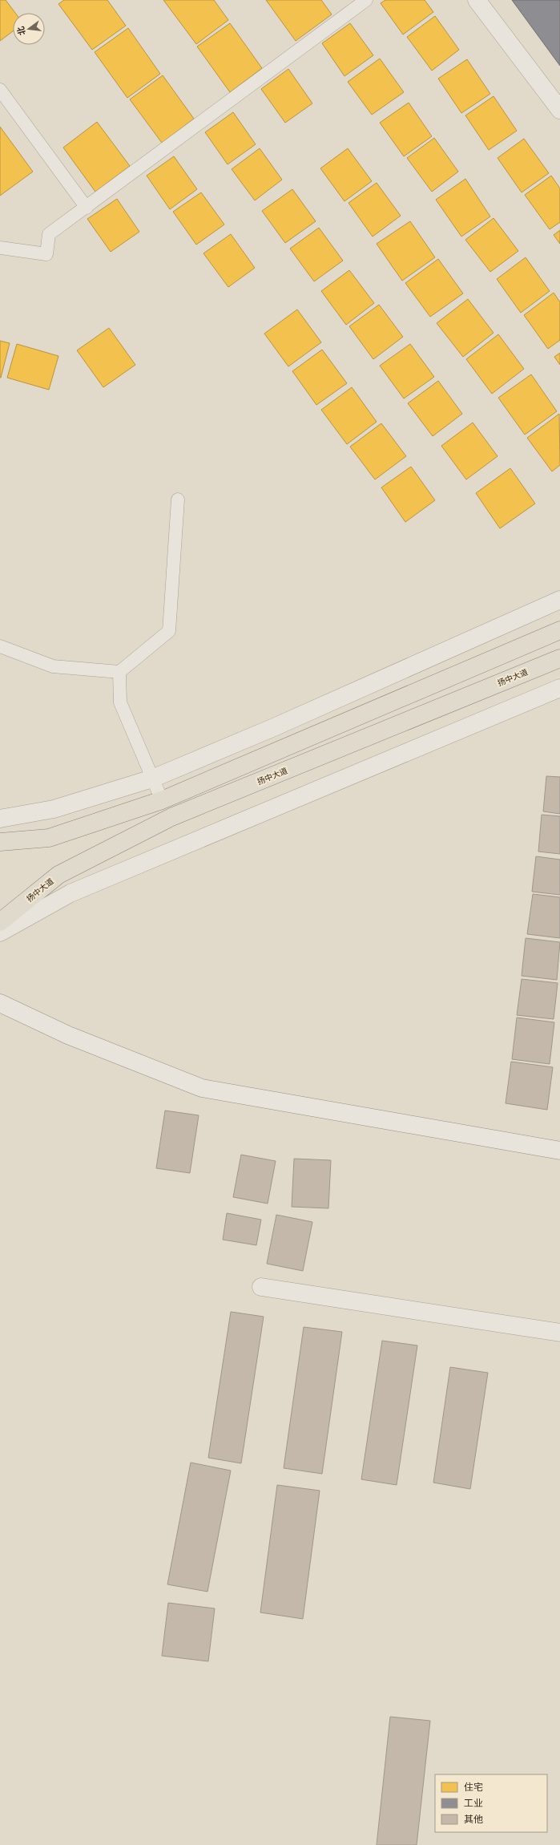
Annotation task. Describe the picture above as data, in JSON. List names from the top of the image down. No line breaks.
{"streets":{"main road":["扬中大道"]},"legend":["住宅","工业","其他"],"north":"left"}
